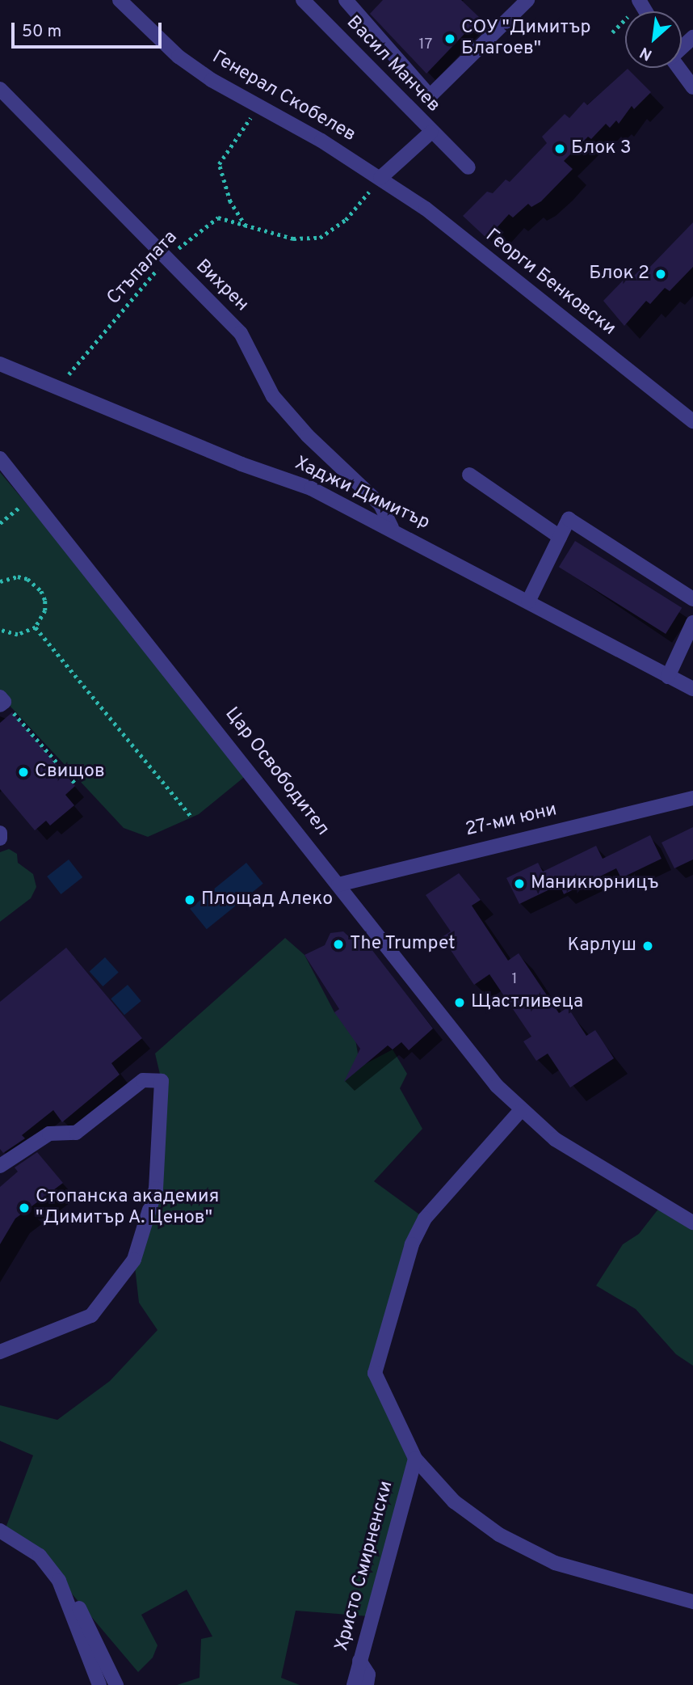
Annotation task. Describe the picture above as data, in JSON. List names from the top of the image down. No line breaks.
{"streets":{"street":["Васил Манчев","Генерал Скобелев","Георги Бенковски","Вихрен","Хаджи Димитър","Цар Освободител","27-ми юни","Христо Смирненски"],"path":["Стъпалата"]},"crossings":[["Генерал Скобелев","Стъпалата"],["Генерал Скобелев","Георги Бенковски"],["Стъпалата","Георги Бенковски"],["Стъпалата","Вихрен"],["Стъпалата","Хаджи Димитър"],["Вихрен","Хаджи Димитър"],["Цар Освободител","27-ми юни"]],"places":["СОУ \"Димитър Благоев\"","Блок 3","Блок 2","Свищов","Маникюрницъ","Площад Алеко","The Trumpet","Карлуш","Щастливеца","Стопанска академия \"Димитър А. Ценов\""],"house_numbers":["17","1"],"scale_bar":"50 m","north":"bottom left"}
